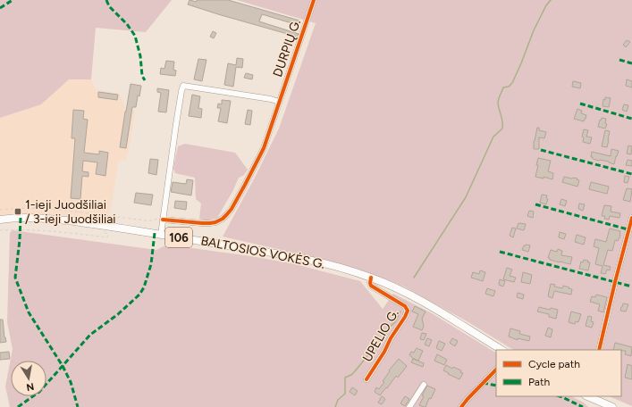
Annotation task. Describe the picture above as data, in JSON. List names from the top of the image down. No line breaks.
{"streets":{"main road":["106","BALTOSIOS VOKĖS G."],"street":["DURPIŲ G.","UPELIO G."]},"crossings":[["106","BALTOSIOS VOKĖS G."],["106","UPELIO G."],["BALTOSIOS VOKĖS G.","UPELIO G."]],"places":{"transit":["1-ieji Juodšiliai / 3-ieji Juodšiliai"]},"legend":["Cycle path","Path"],"north":"bottom"}
